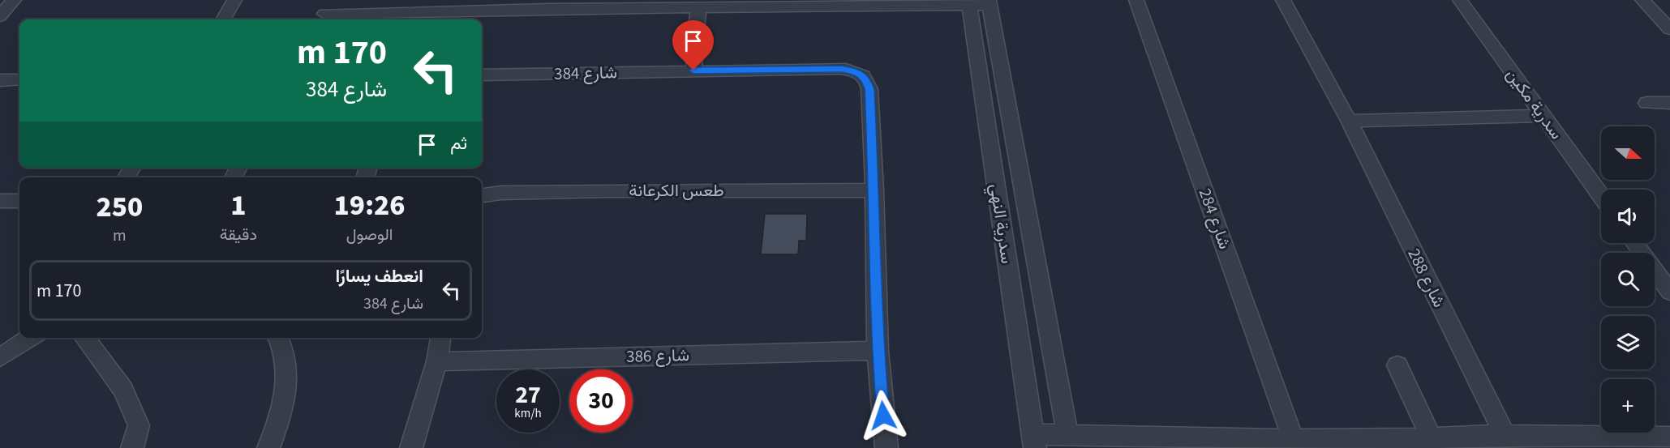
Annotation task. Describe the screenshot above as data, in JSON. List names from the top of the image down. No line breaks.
{"streets":{"street":["شارع 384","سدرية مكين","طعس الكرعانة","شارع 284","سدرية النهي","شارع 288","شارع 386"]},"crossings":[["شارع 384","طعس الكرعانة"],["شارع 384","شارع 386"]],"north":"right","page":{"turn":["170 m","شارع 384"],"then":"ثم","map_buttons":"+","eta":["19:26","الوصول","1","دقيقة","250","m"],"list":[{"name":"انعطف يسارًا","note":"شارع 384","value":"170 m"}],"speed":"27 km/h","limit":"30"}}
